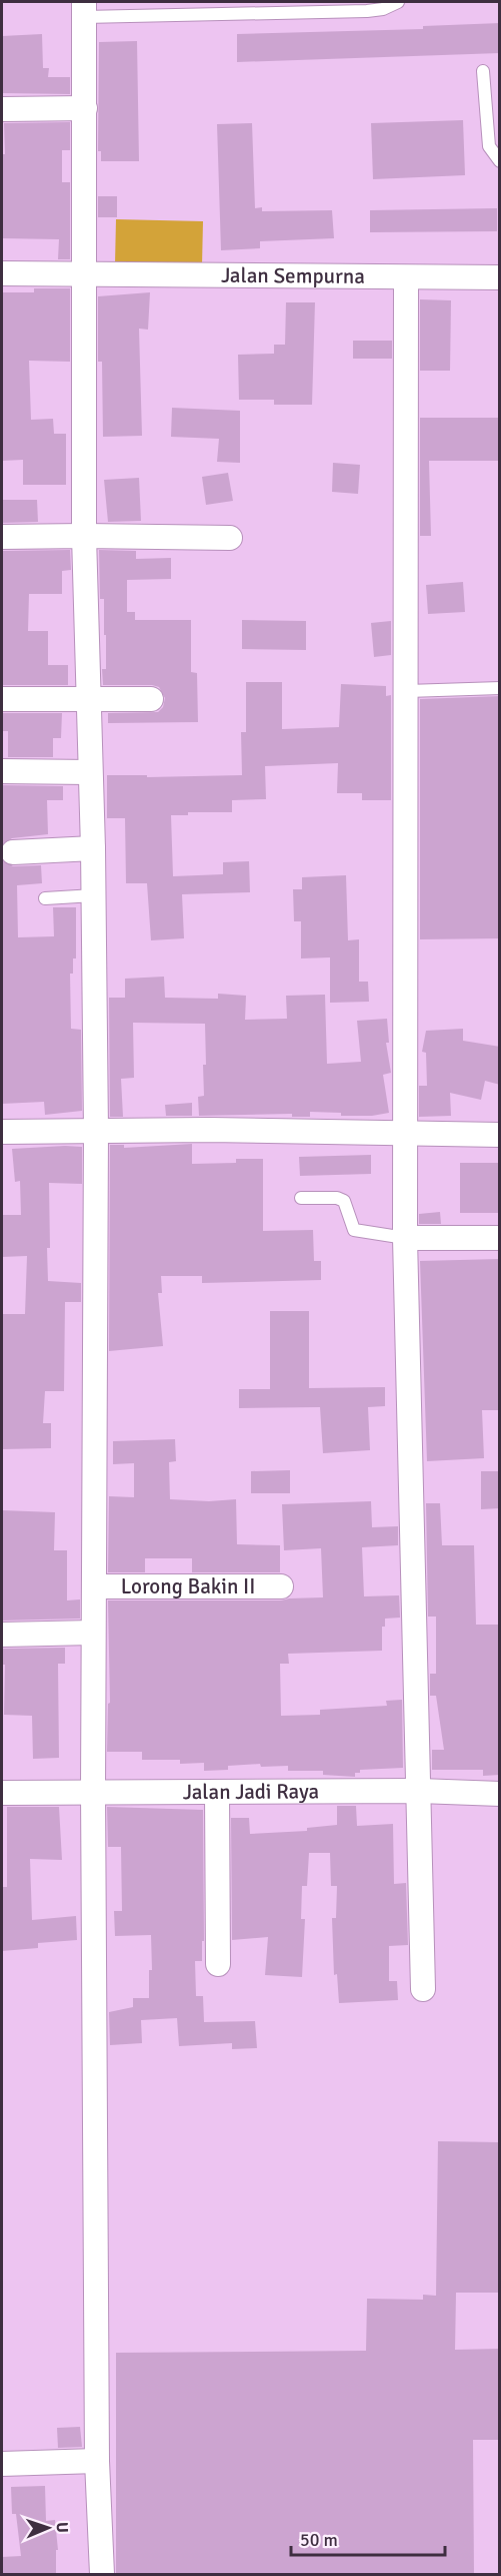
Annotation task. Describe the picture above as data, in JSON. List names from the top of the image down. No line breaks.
{"streets":{"street":["Jalan Sempurna","Lorong Bakin II","Jalan Jadi Raya"]},"scale_bar":"50 m","north":"right"}
